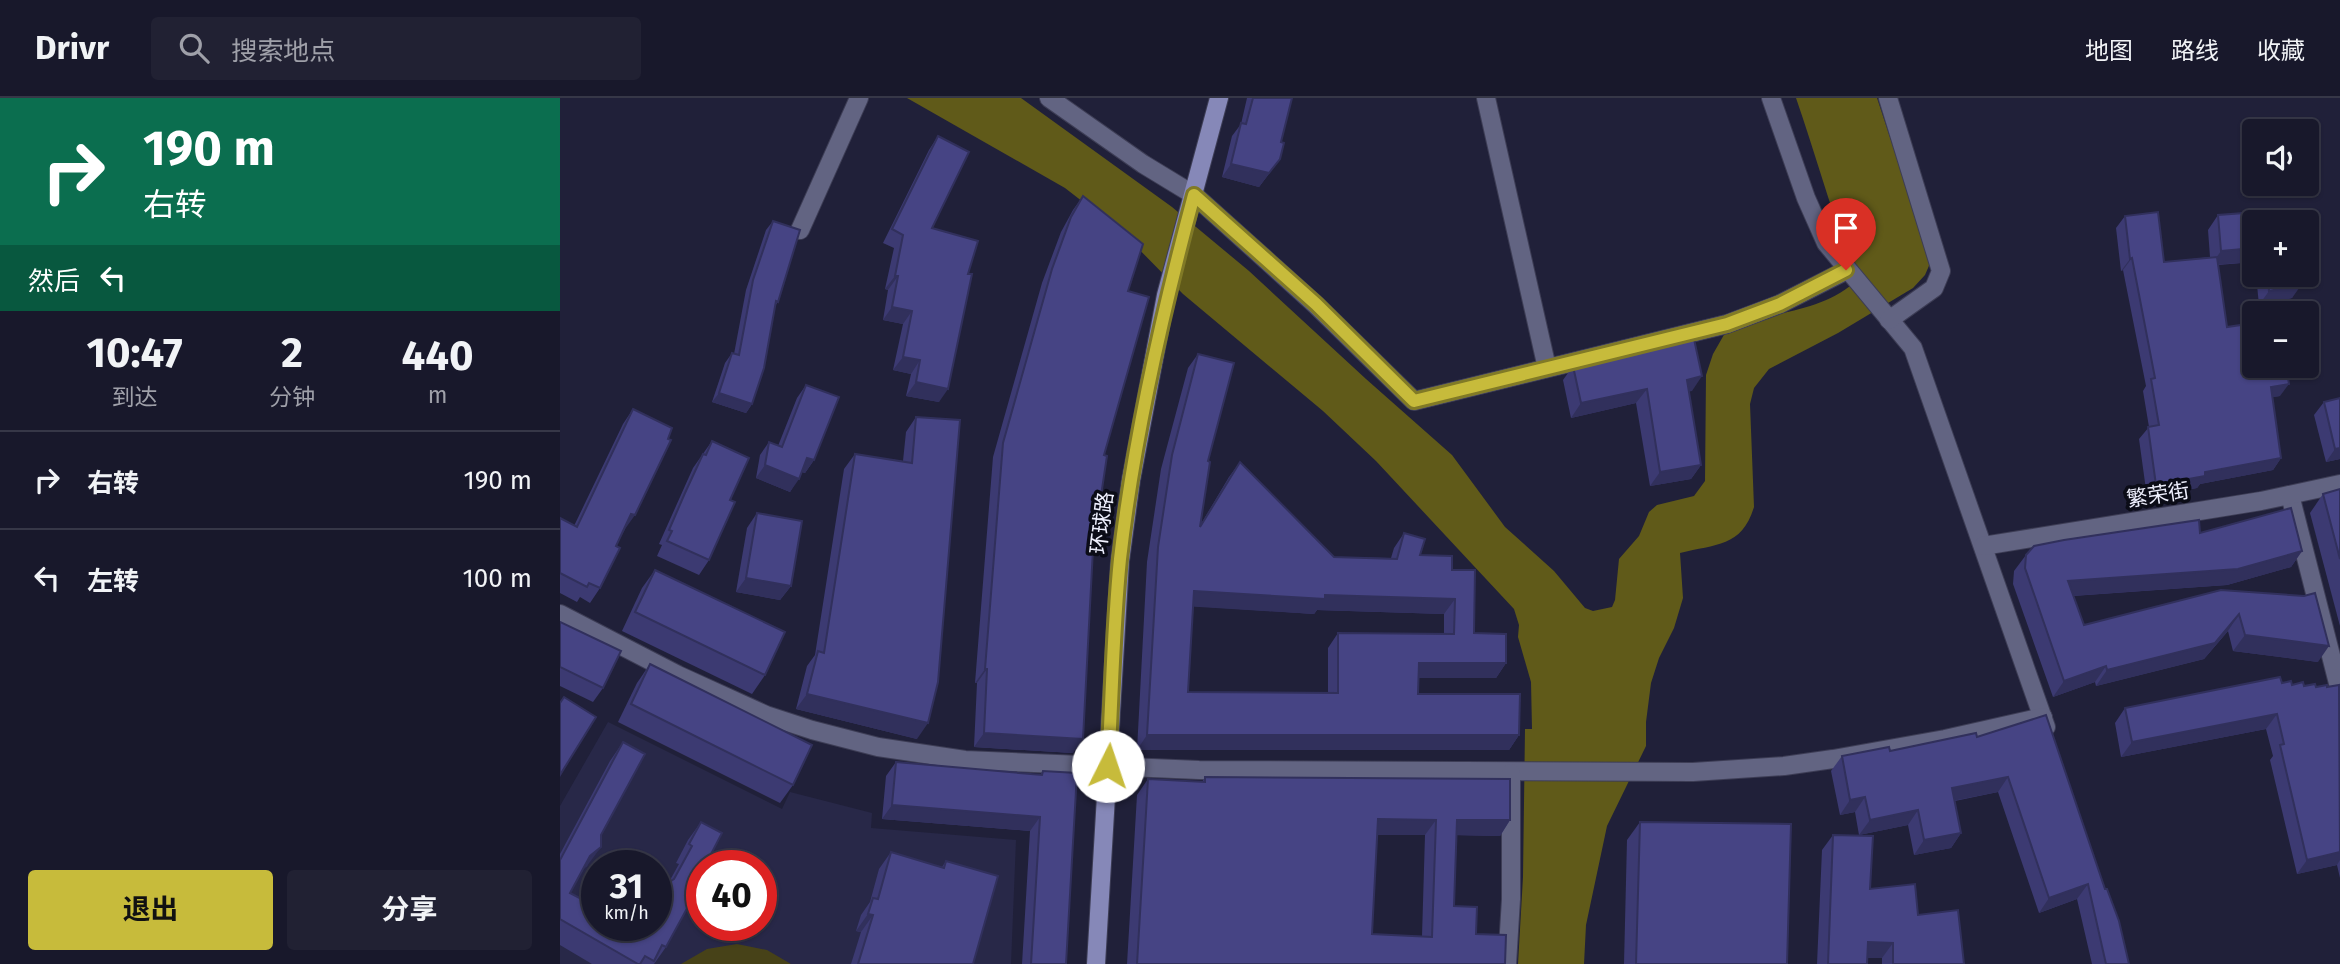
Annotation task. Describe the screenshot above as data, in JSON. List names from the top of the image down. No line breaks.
{"streets":{"street":["繁荣街","环球路"]},"page":{"header":"Drivr","search":"搜索地点","nav":["地图","路线","收藏"],"turn":["190 m","右转"],"map_buttons":["+","−"],"then":"然后","eta":["10:47","到达","2","分钟","440","m"],"list":[{"name":"右转","value":"190 m"},{"name":"左转","value":"100 m"}],"speed":"31 km/h","limit":"40","buttons":["退出","分享"]}}
